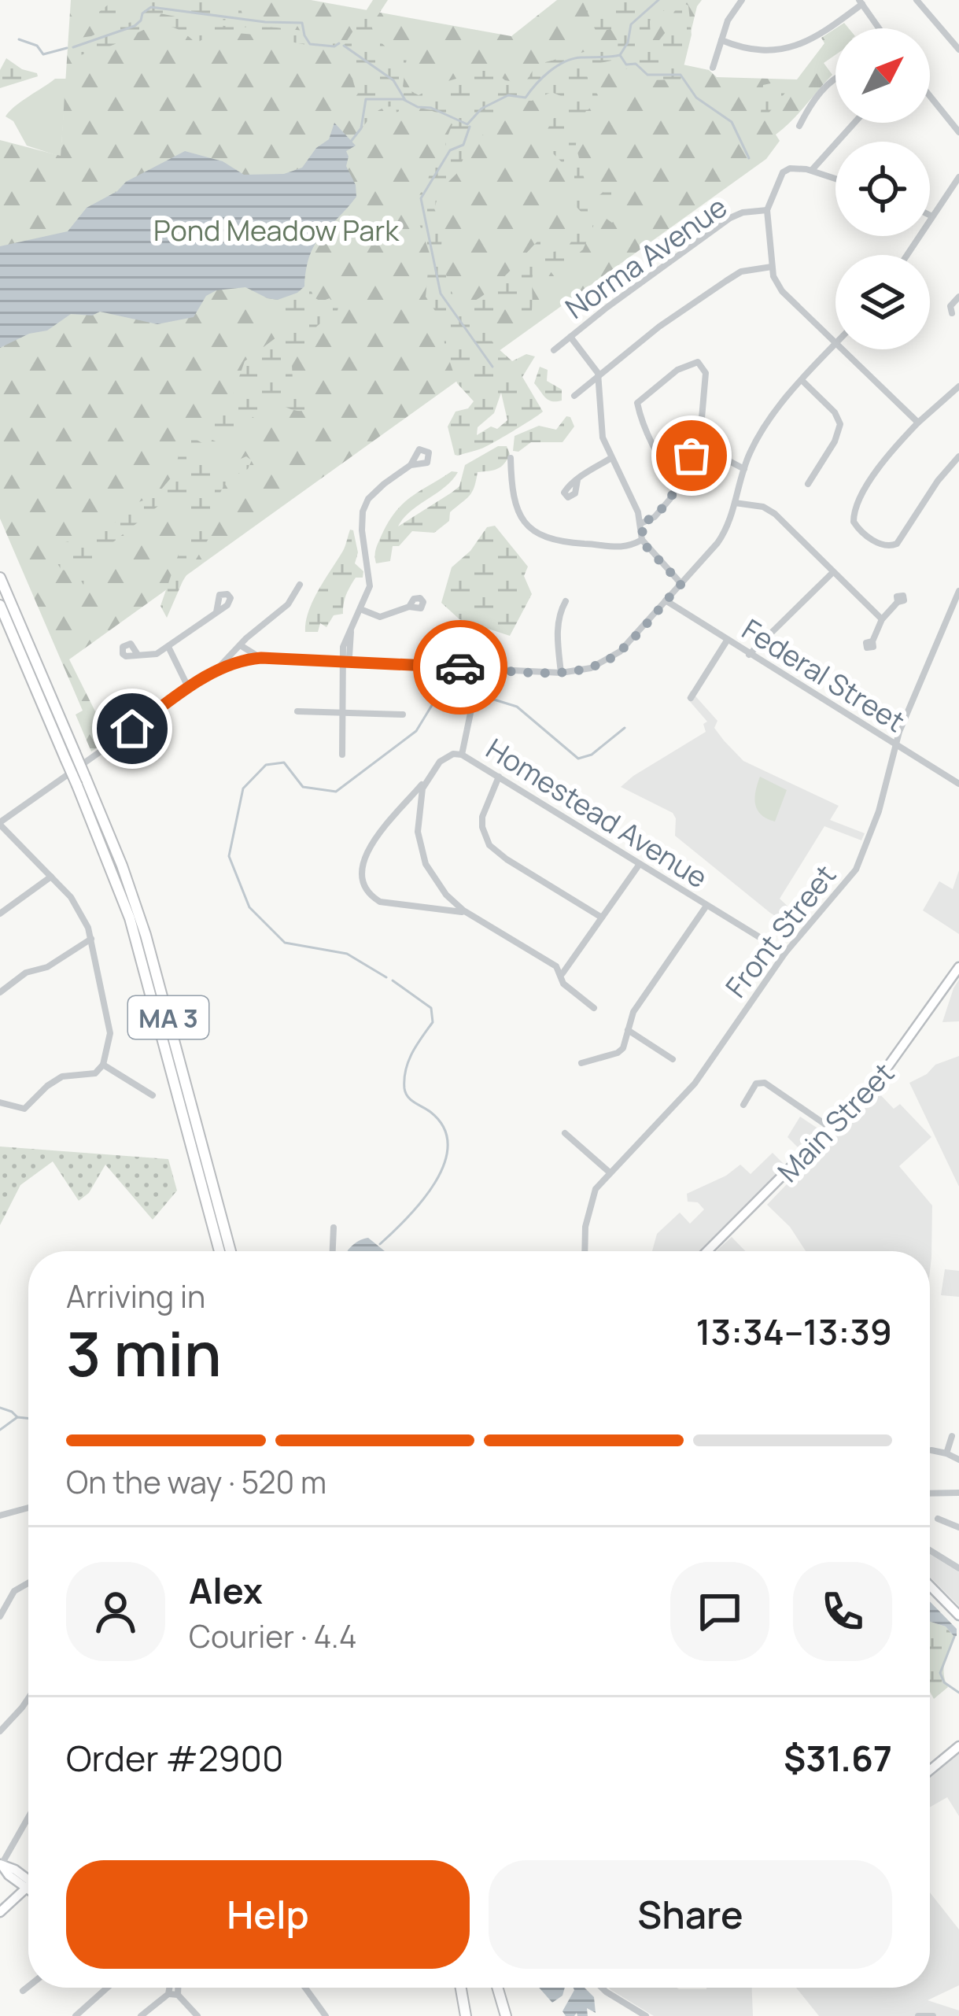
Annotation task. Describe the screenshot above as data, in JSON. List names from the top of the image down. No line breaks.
{"streets":{"highway":["MA 3"],"main road":["Main Street"],"street":["Norma Avenue","Federal Street","Homestead Avenue","Front Street"]},"crossings":[["Federal Street","Front Street"],["Homestead Avenue","Front Street"]],"parks":["Pond Meadow Park"],"north":"top right","page":{"heading":["3 min","Arriving in","13:34–13:39"],"panel":["Alex","Courier · 4.4","Order #2900","$31.67"],"bar":"On the way · 520 m","buttons":["Help","Share"]}}
